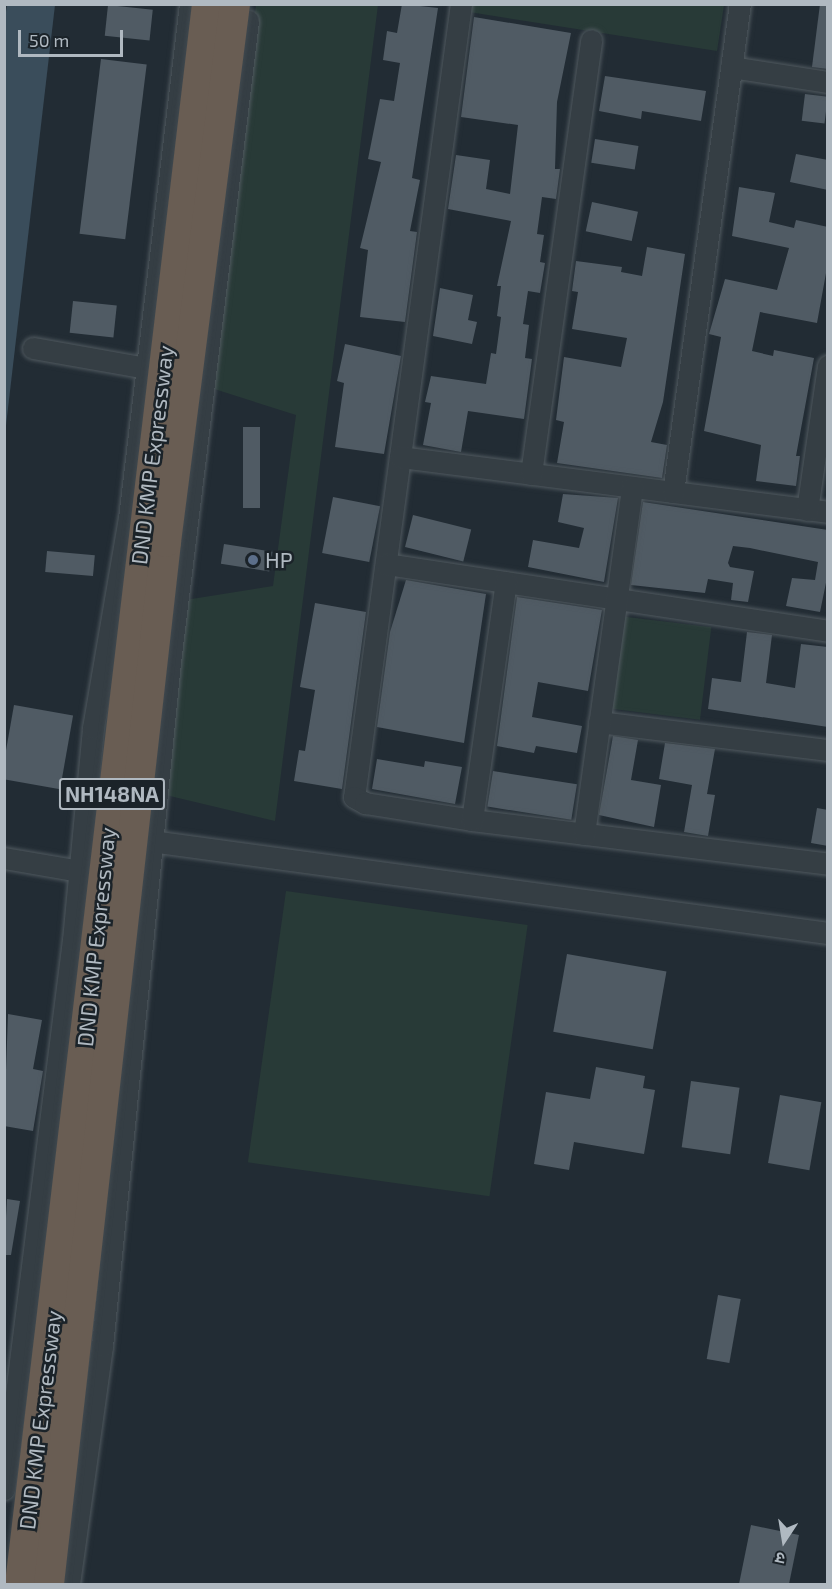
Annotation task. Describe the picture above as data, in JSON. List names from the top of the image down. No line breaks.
{"streets":{"highway":["DND KMP Expressway","NH148NA"]},"places":["HP"],"scale_bar":"50 m","north":"bottom"}
